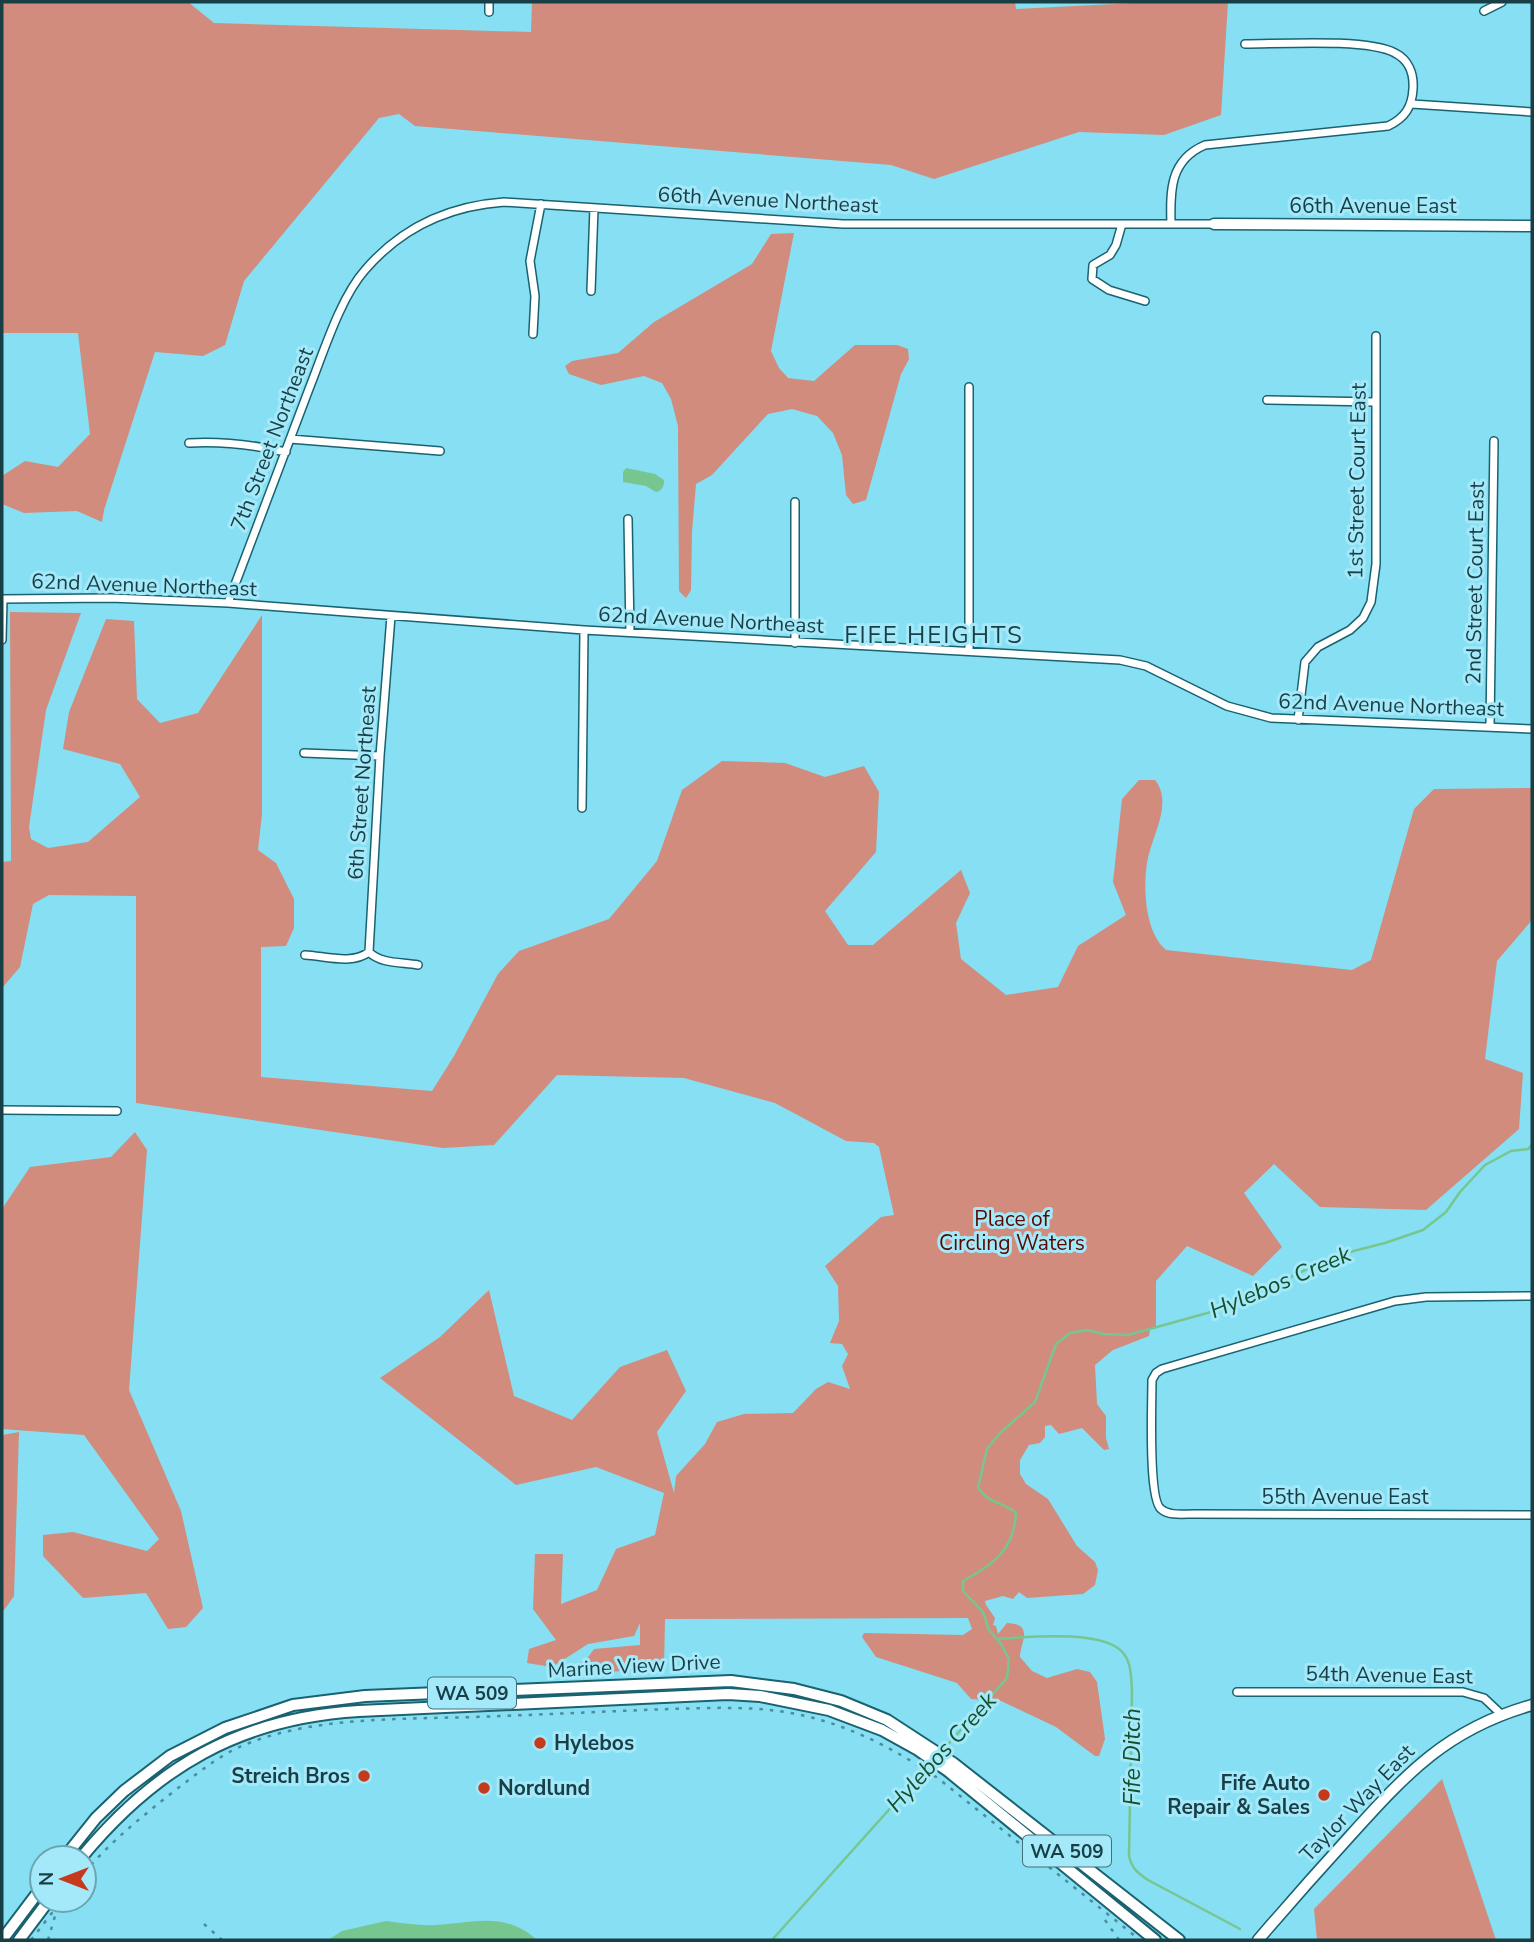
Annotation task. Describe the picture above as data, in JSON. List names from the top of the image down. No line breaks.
{"streets":{"main road":["66th Avenue East","Marine View Drive","WA 509","Taylor Way East"],"street":["66th Avenue Northeast","7th Street Northeast","1st Street Court East","2nd Street Court East","62nd Avenue Northeast","6th Street Northeast","55th Avenue East","54th Avenue East"]},"crossings":[["66th Avenue Northeast","66th Avenue East"],["66th Avenue Northeast","7th Street Northeast"],["7th Street Northeast","62nd Avenue Northeast"],["1st Street Court East","62nd Avenue Northeast"],["2nd Street Court East","62nd Avenue Northeast"],["62nd Avenue Northeast","6th Street Northeast"],["54th Avenue East","Taylor Way East"]],"districts":["FIFE HEIGHTS"],"water":["Hylebos Creek","Fife Ditch"],"parks":["Place of Circling Waters"],"places":["Hylebos","Streich Bros","Nordlund","Fife Auto Repair & Sales"],"north":"left"}
